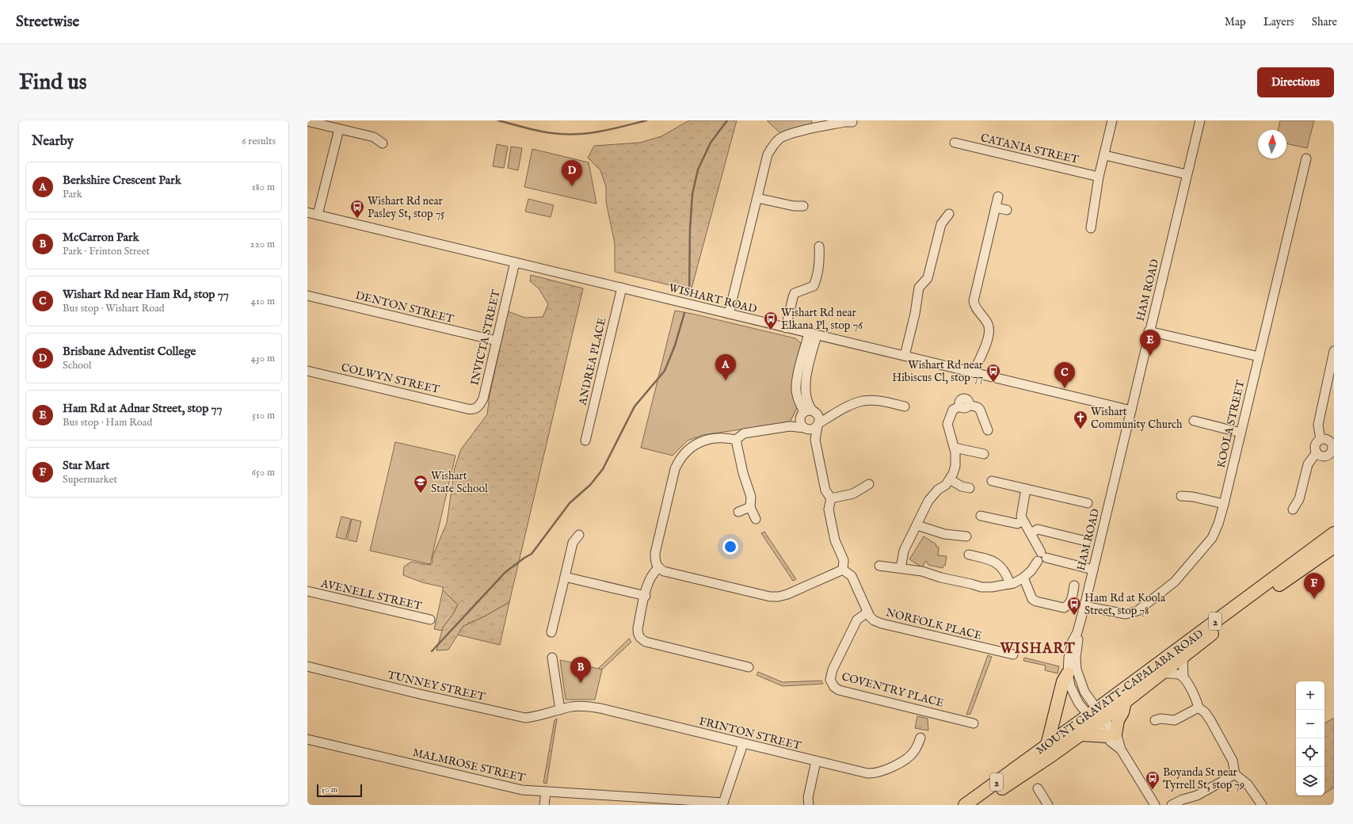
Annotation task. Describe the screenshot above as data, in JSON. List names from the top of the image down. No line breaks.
{"streets":{"highway":["2","MOUNT GRAVATT-CAPALABA ROAD"],"street":["CATANIA STREET","HAM ROAD","WISHART ROAD","DENTON STREET","INVICTA STREET","ANDREA PLACE","COLWYN STREET","KOOLA STREET","AVENELL STREET","NORFOLK PLACE","TUNNEY STREET","COVENTRY PLACE","FRINTON STREET","MALMROSE STREET"]},"crossings":[["HAM ROAD","WISHART ROAD"],["HAM ROAD","KOOLA STREET"],["HAM ROAD","MOUNT GRAVATT-CAPALABA ROAD"],["WISHART ROAD","INVICTA STREET"],["WISHART ROAD","ANDREA PLACE"],["DENTON STREET","INVICTA STREET"],["INVICTA STREET","COLWYN STREET"],["NORFOLK PLACE","COVENTRY PLACE"],["TUNNEY STREET","FRINTON STREET"]],"districts":["WISHART"],"places":{"bus stop":["Wishart Rd near Pasley St, stop 75","Wishart Rd near Elkana Pl, stop 76","Wishart Rd near Hibiscus Cl, stop 77","Ham Rd at Koola Street, stop 78","Boyanda St near Tyrrell St, stop 79"],"church":["Wishart Community Church"],"school or university":["Wishart State School"]},"scale_bar":"50 m","north":"top","page":{"header":"Streetwise","nav":["Map","Layers","Share"],"buttons":"Directions","title":"Find us","heading":["Nearby","6 results"],"pins":["D","E","A","C","F","B"],"list":[{"mark":"A","name":"Berkshire Crescent Park","note":"Park","value":"180 m"},{"mark":"B","name":"McCarron Park","note":"Park · Frinton Street","value":"220 m"},{"mark":"C","name":"Wishart Rd near Ham Rd, stop 77","note":"Bus stop · Wishart Road","value":"410 m"},{"mark":"D","name":"Brisbane Adventist College","note":"School","value":"430 m"},{"mark":"E","name":"Ham Rd at Adnar Street, stop 77","note":"Bus stop · Ham Road","value":"510 m"},{"mark":"F","name":"Star Mart","note":"Supermarket","value":"650 m"}],"map_buttons":["+","−"],"scale":"50 m"}}
